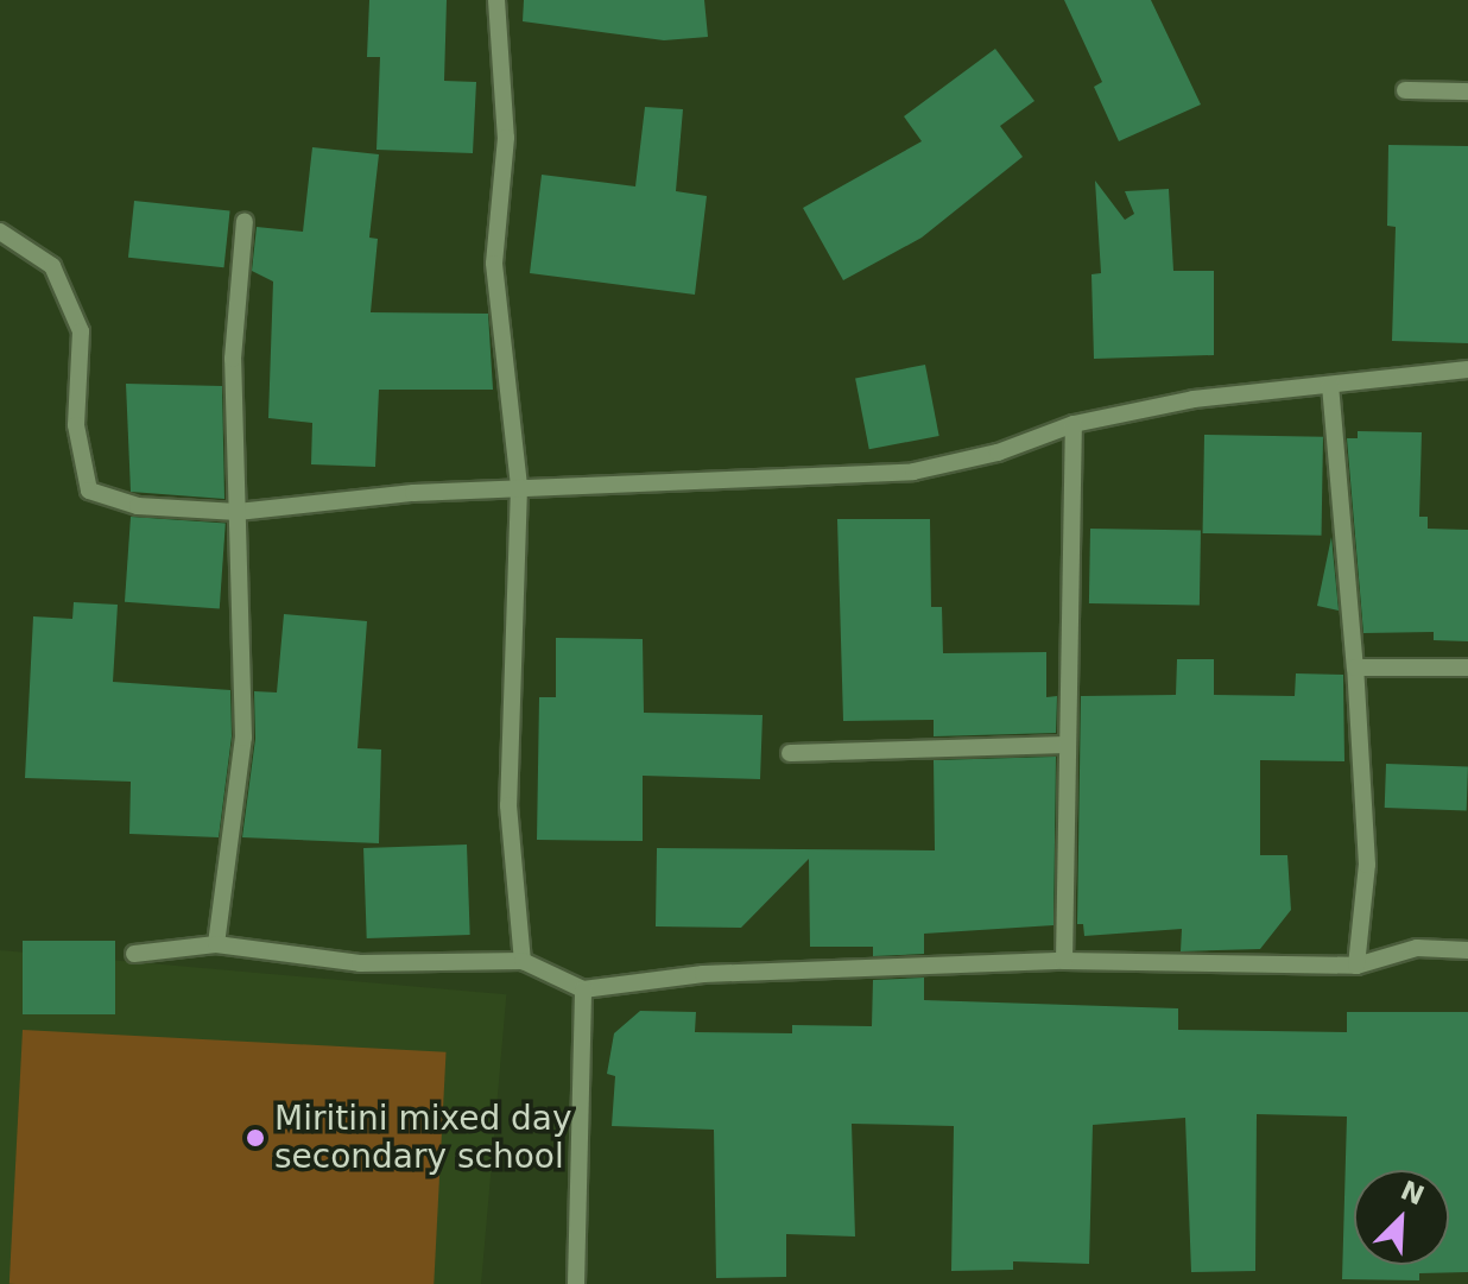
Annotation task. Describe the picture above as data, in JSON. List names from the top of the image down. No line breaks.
{"places":["Miritini mixed day secondary school"],"north":"top right"}
